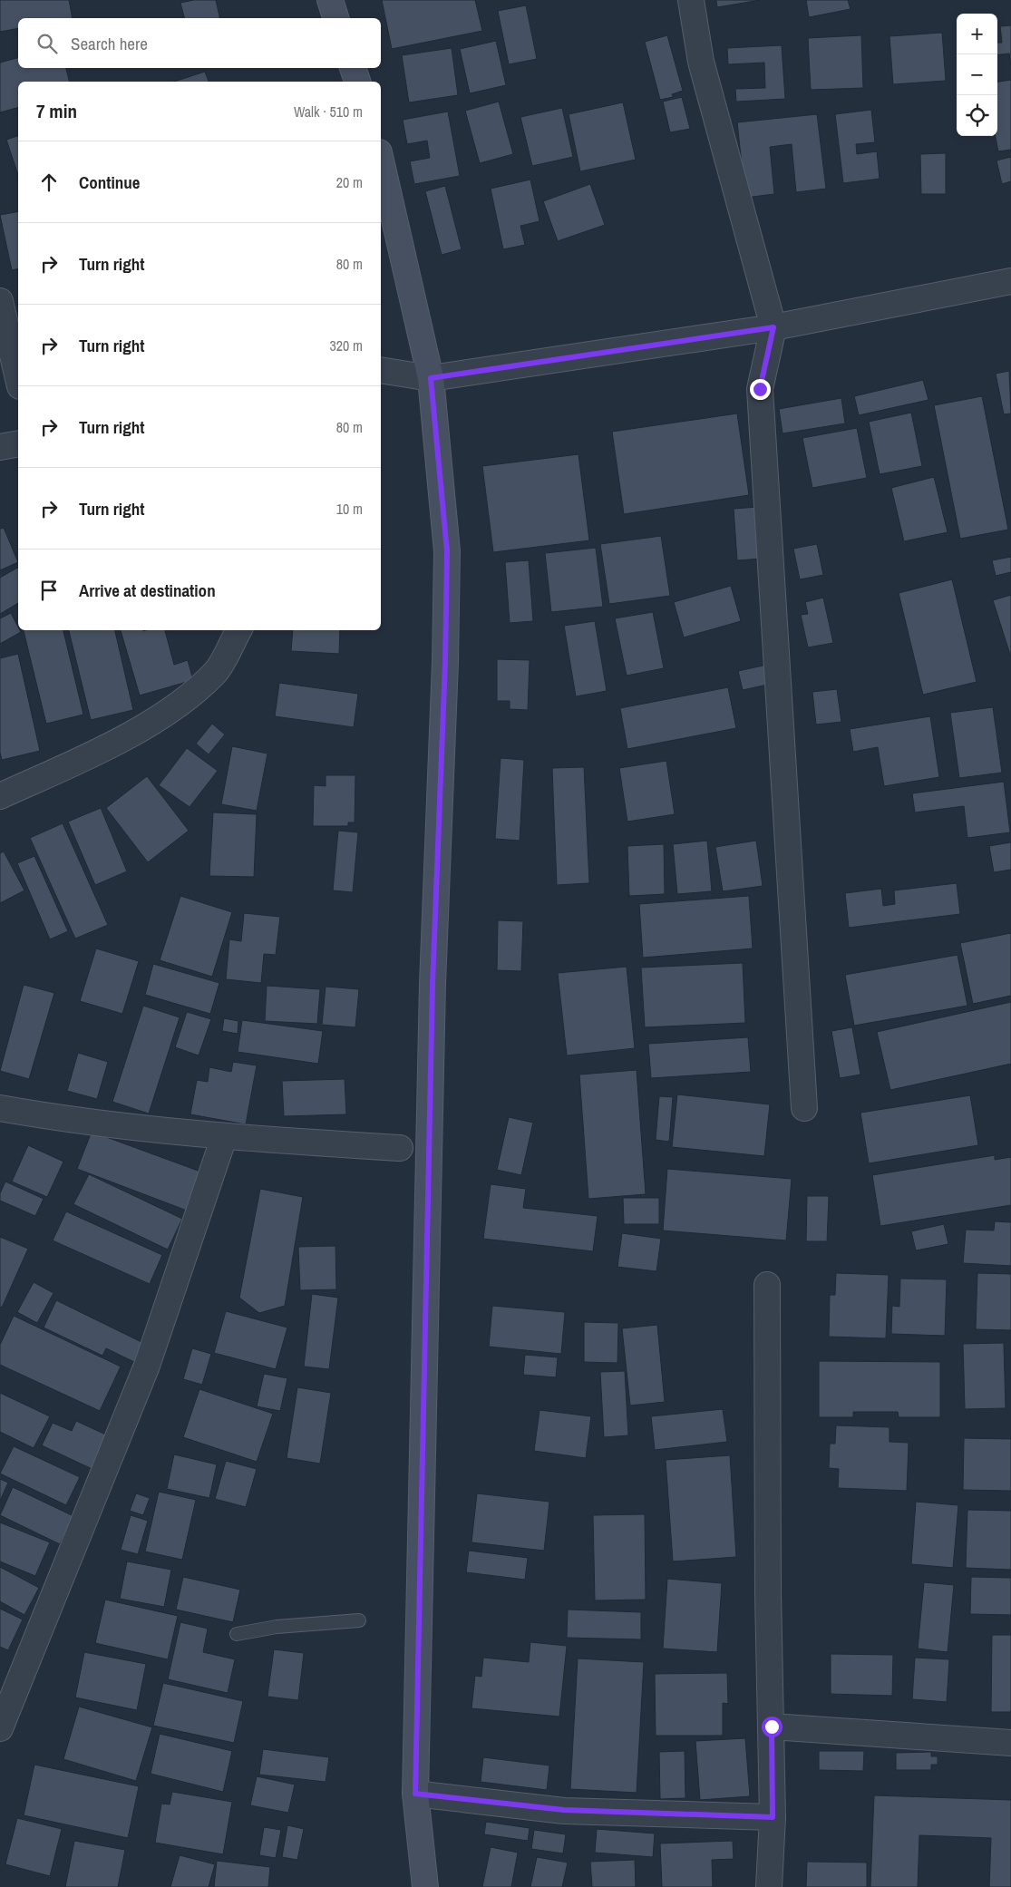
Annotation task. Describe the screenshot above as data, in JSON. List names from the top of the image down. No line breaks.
{"page":{"map_buttons":["+","−"],"search":"Search here","heading":["7 min","Walk · 510 m"],"list":[["Continue","20 m"],["Turn right","80 m"],["Turn right","320 m"],["Turn right","80 m"],["Turn right","10 m"],"Arrive at destination"]}}
